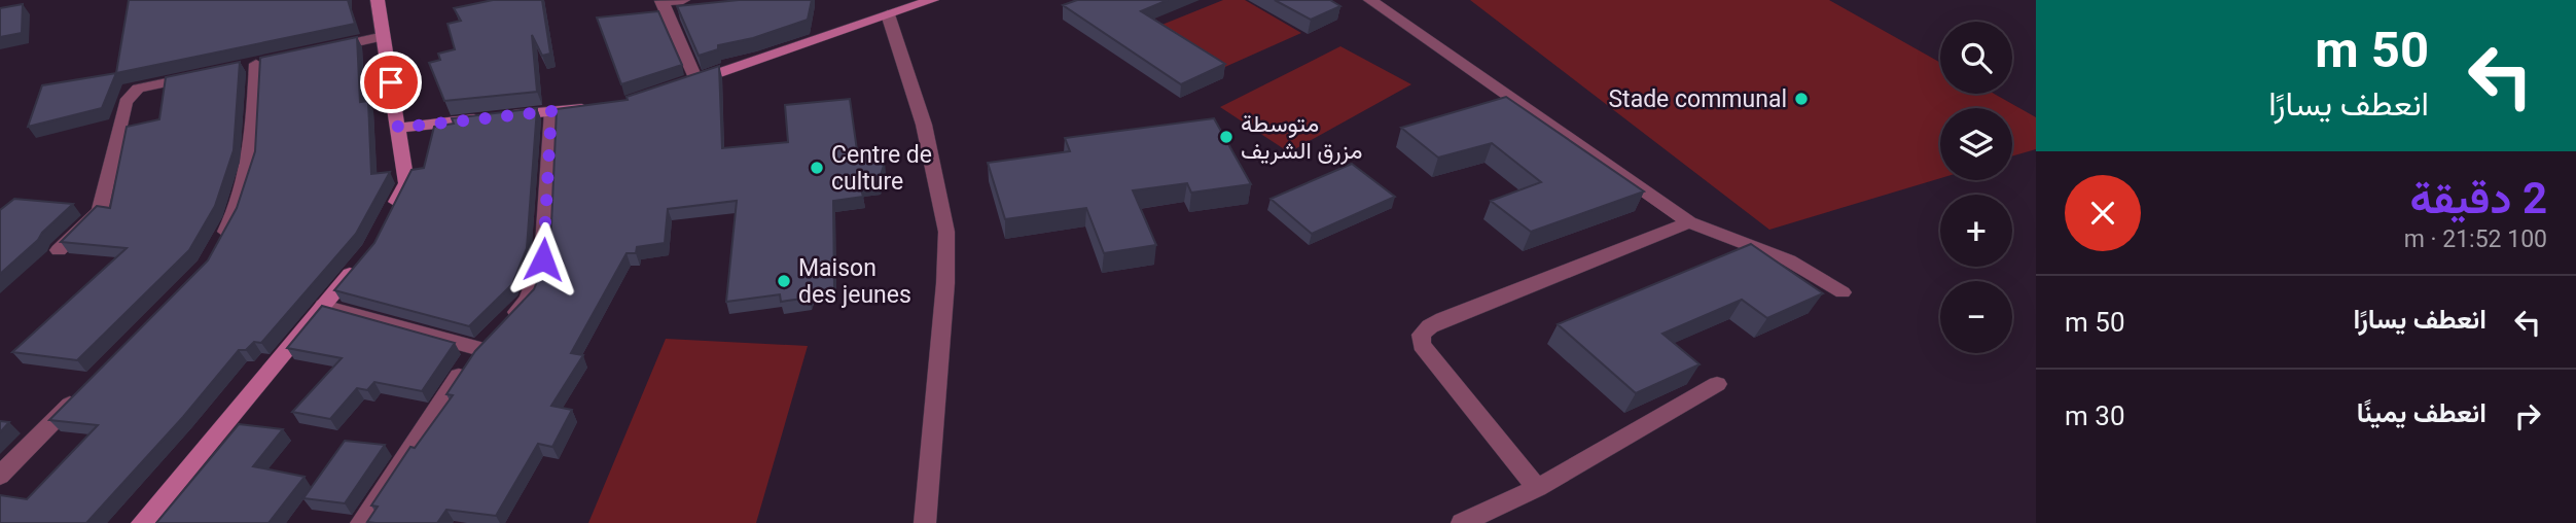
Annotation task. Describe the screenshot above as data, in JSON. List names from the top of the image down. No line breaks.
{"places":["Stade communal","متوسطة مزرق الشريف","Centre de culture","Maison des jeunes"],"page":{"turn":["50 m","انعطف يسارًا"],"map_buttons":["+","−"],"heading":["2 دقيقة","100 m · 21:52"],"list":[{"name":"انعطف يسارًا","value":"50 m"},{"name":"انعطف يمينًا","value":"30 m"}]}}
